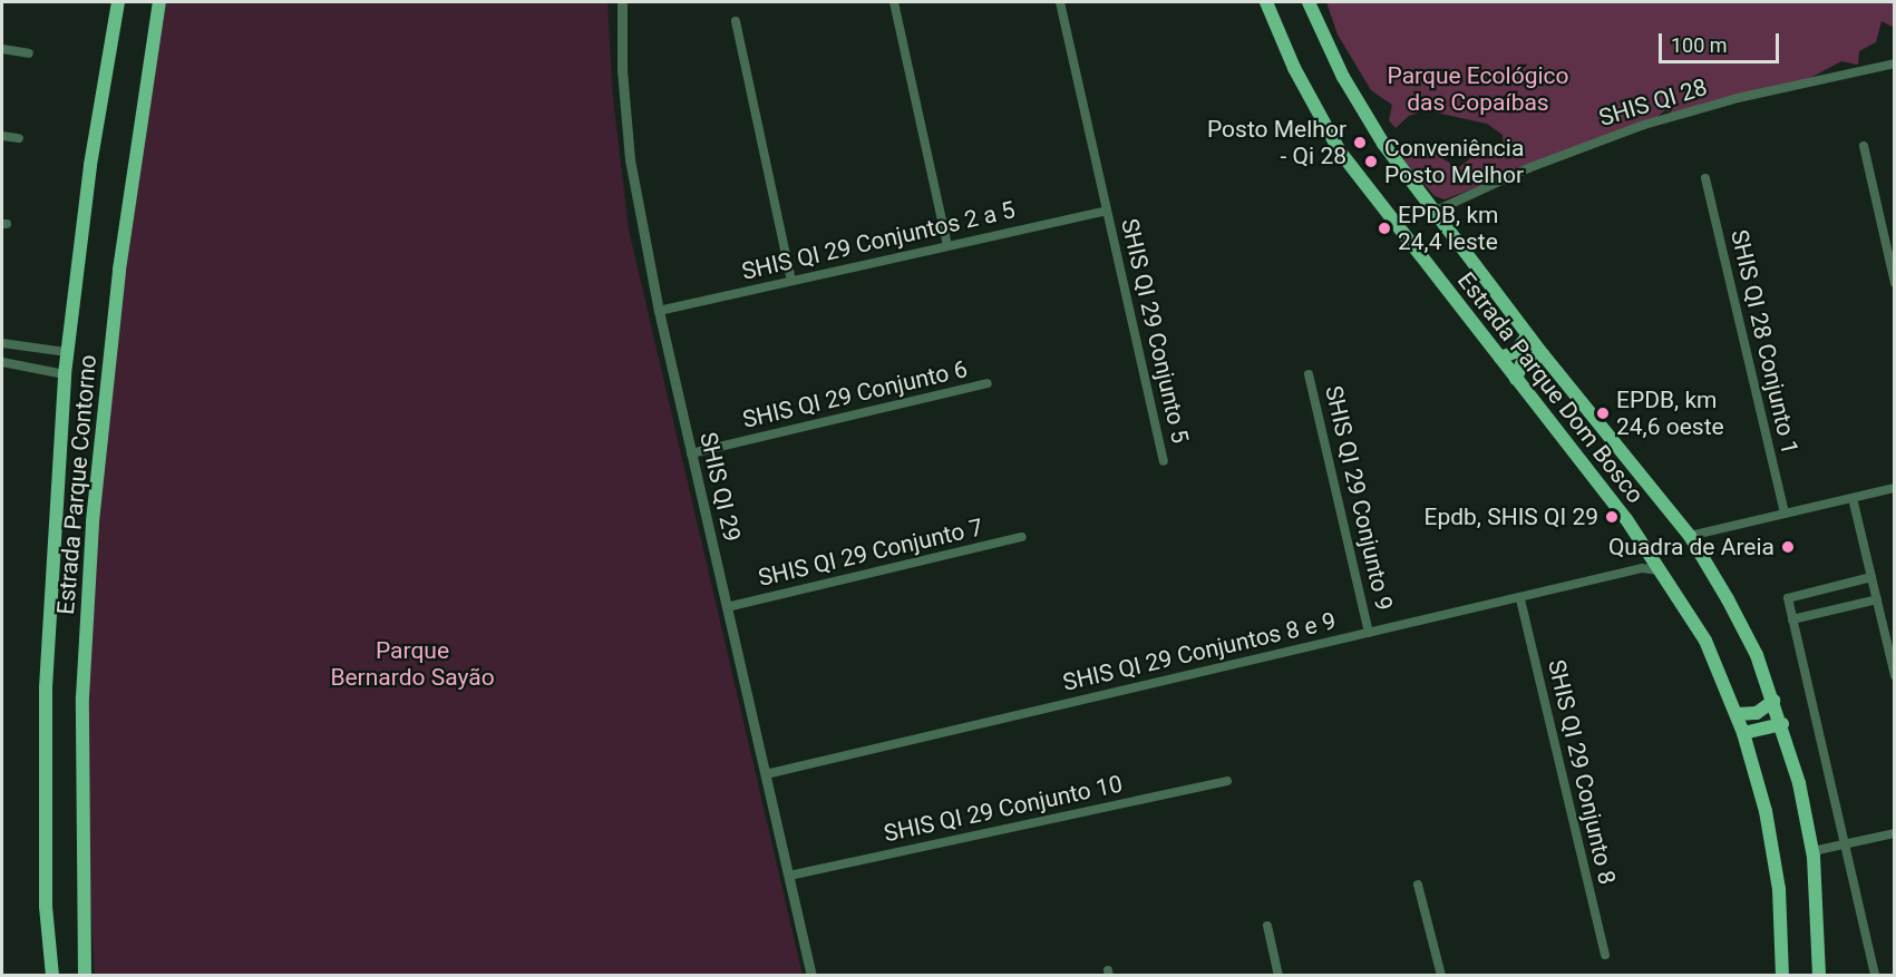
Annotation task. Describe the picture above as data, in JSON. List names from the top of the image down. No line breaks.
{"streets":{"main road":["Estrada Parque Dom Bosco","Estrada Parque Contorno"],"street":["SHIS QI 28","SHIS QI 29 Conjuntos 2 a 5","SHIS QI 29 Conjunto 5","SHIS QI 28 Conjunto 1","SHIS QI 29 Conjunto 6","SHIS QI 29","SHIS QI 29 Conjunto 9","SHIS QI 29 Conjunto 7","SHIS QI 29 Conjuntos 8 e 9","SHIS QI 29 Conjunto 8","SHIS QI 29 Conjunto 10"]},"crossings":[["SHIS QI 28","Estrada Parque Dom Bosco"],["SHIS QI 29 Conjuntos 2 a 5","SHIS QI 29 Conjunto 5"],["SHIS QI 29 Conjuntos 2 a 5","SHIS QI 29"],["Estrada Parque Dom Bosco","SHIS QI 29 Conjuntos 8 e 9"],["SHIS QI 29 Conjunto 6","SHIS QI 29"],["SHIS QI 29","SHIS QI 29 Conjunto 7"],["SHIS QI 29","SHIS QI 29 Conjuntos 8 e 9"],["SHIS QI 29","SHIS QI 29 Conjunto 10"],["SHIS QI 29 Conjunto 9","SHIS QI 29 Conjuntos 8 e 9"],["SHIS QI 29 Conjuntos 8 e 9","SHIS QI 29 Conjunto 8"]],"parks":["Parque Ecológico das Copaíbas","Parque Bernardo Sayão"],"places":["Posto Melhor - Qi 28","Conveniência Posto Melhor","EPDB, km 24,4 leste","EPDB, km 24,6 oeste","Epdb, SHIS QI 29","Quadra de Areia"],"scale_bar":"100 m"}
